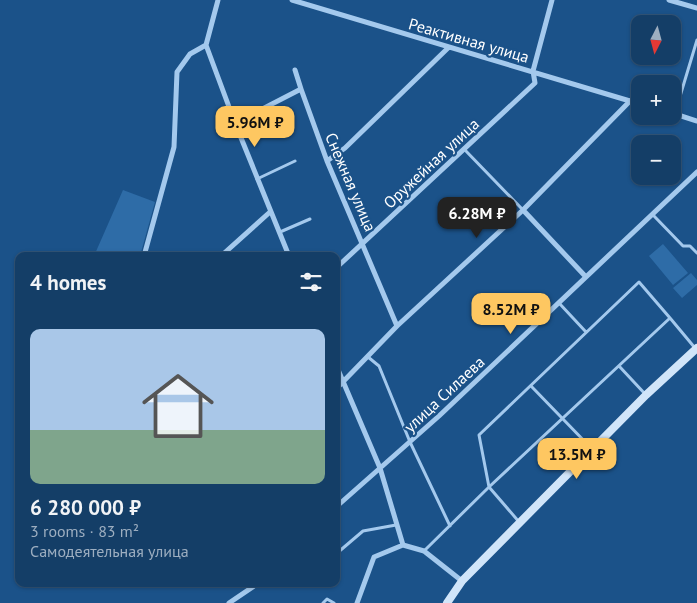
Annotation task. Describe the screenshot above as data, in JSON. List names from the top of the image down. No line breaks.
{"streets":{"street":["Реактивная улица","Оружейная улица","Снежная улица","улица Силаева"]},"crossings":[["Реактивная улица","Оружейная улица"],["Оружейная улица","Снежная улица"]],"north":"bottom","page":{"map_buttons":["+","−"],"price":["5.96M ₽","6.28M ₽","8.52M ₽","13.5M ₽"],"heading":"4 homes","list":[{"name":"6 280 000 ₽","note":"3 rooms · 83 m² · Самодеятельная улица"}]}}
